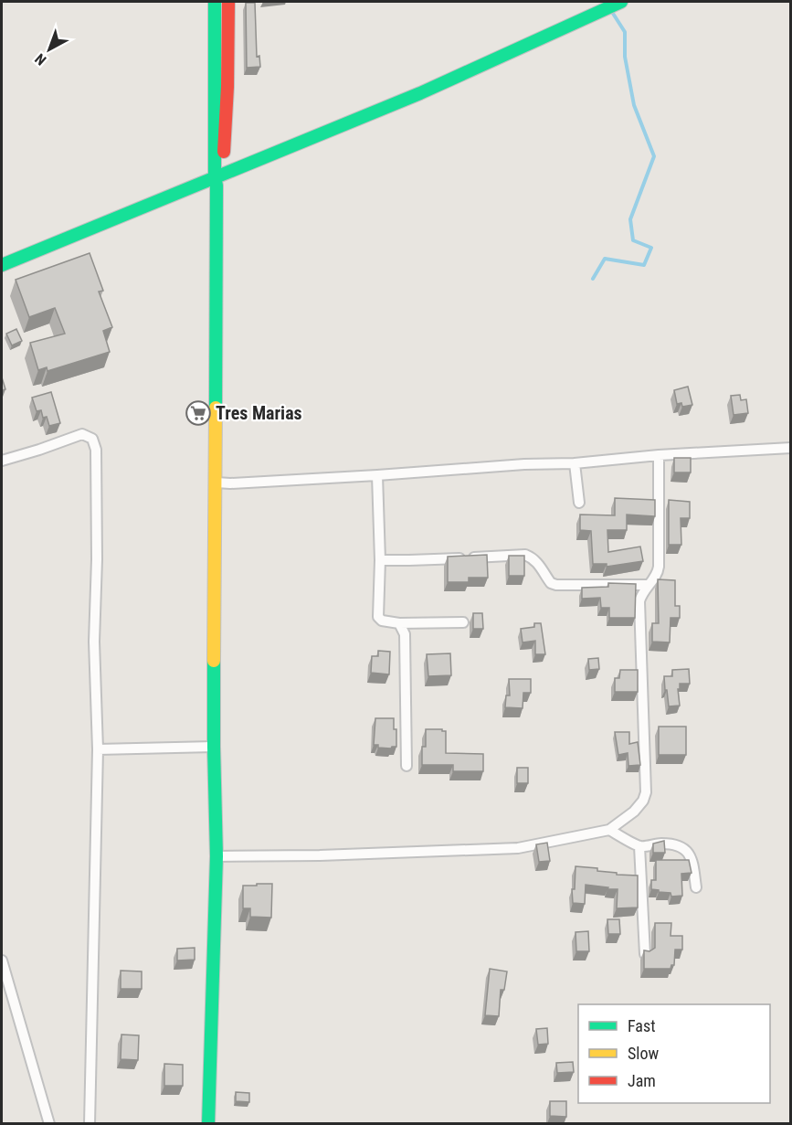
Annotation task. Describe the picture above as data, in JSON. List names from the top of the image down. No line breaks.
{"places":{"supermarket":["Tres Marias"]},"legend":["Fast","Slow","Jam"],"north":"bottom left"}
